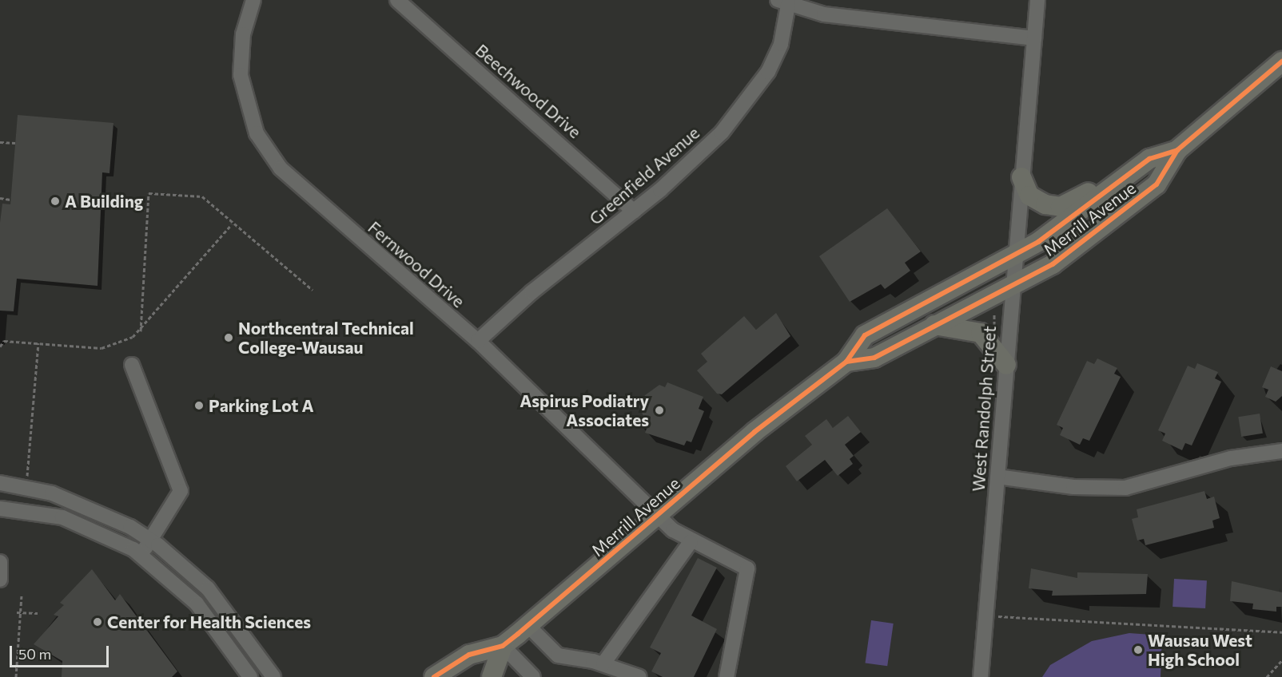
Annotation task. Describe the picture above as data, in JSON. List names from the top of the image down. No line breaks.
{"streets":{"main road":["Merrill Avenue"],"street":["Beechwood Drive","Greenfield Avenue","Fernwood Drive","West Randolph Street"]},"crossings":[["Beechwood Drive","Greenfield Avenue"],["Greenfield Avenue","Fernwood Drive"],["Merrill Avenue","Fernwood Drive"],["Merrill Avenue","West Randolph Street"]],"places":["A Building","Northcentral Technical College-Wausau","Parking Lot A","Aspirus Podiatry Associates","Center for Health Sciences","Wausau West High School"],"scale_bar":"50 m"}
